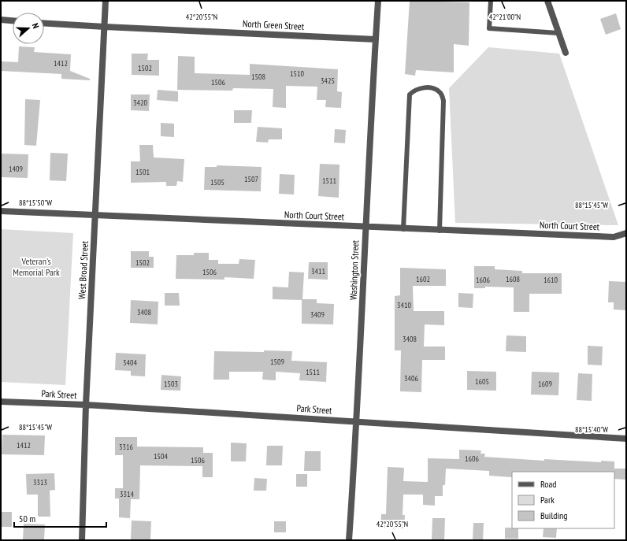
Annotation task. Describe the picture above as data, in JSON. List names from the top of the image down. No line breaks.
{"streets":{"street":["North Green Street","North Court Street","West Broad Street","Washington Street","Park Street"]},"crossings":[["North Green Street","West Broad Street"],["North Green Street","Washington Street"],["North Court Street","West Broad Street"],["North Court Street","Washington Street"],["West Broad Street","Park Street"],["Washington Street","Park Street"]],"parks":["Veteran's Memorial Park"],"house_numbers":["1412","1502","1510","1508","3425","1506","3420","1409","1501","1507","1511","1505","1502","3411","1506","1602","1608","1606","1610","3410","3408","3409","3408","1509","3404","1511","3406","1605","1503","1609","1412","3316","1504","1606","1506","3313","3314"],"legend":["Road","Park","Building"],"scale_bar":"50 m","north":"right","coordinates":["42°20'55\"N","42°21'00\"N","88°15'50\"W","88°15'45\"W","88°15'40\"W"]}
